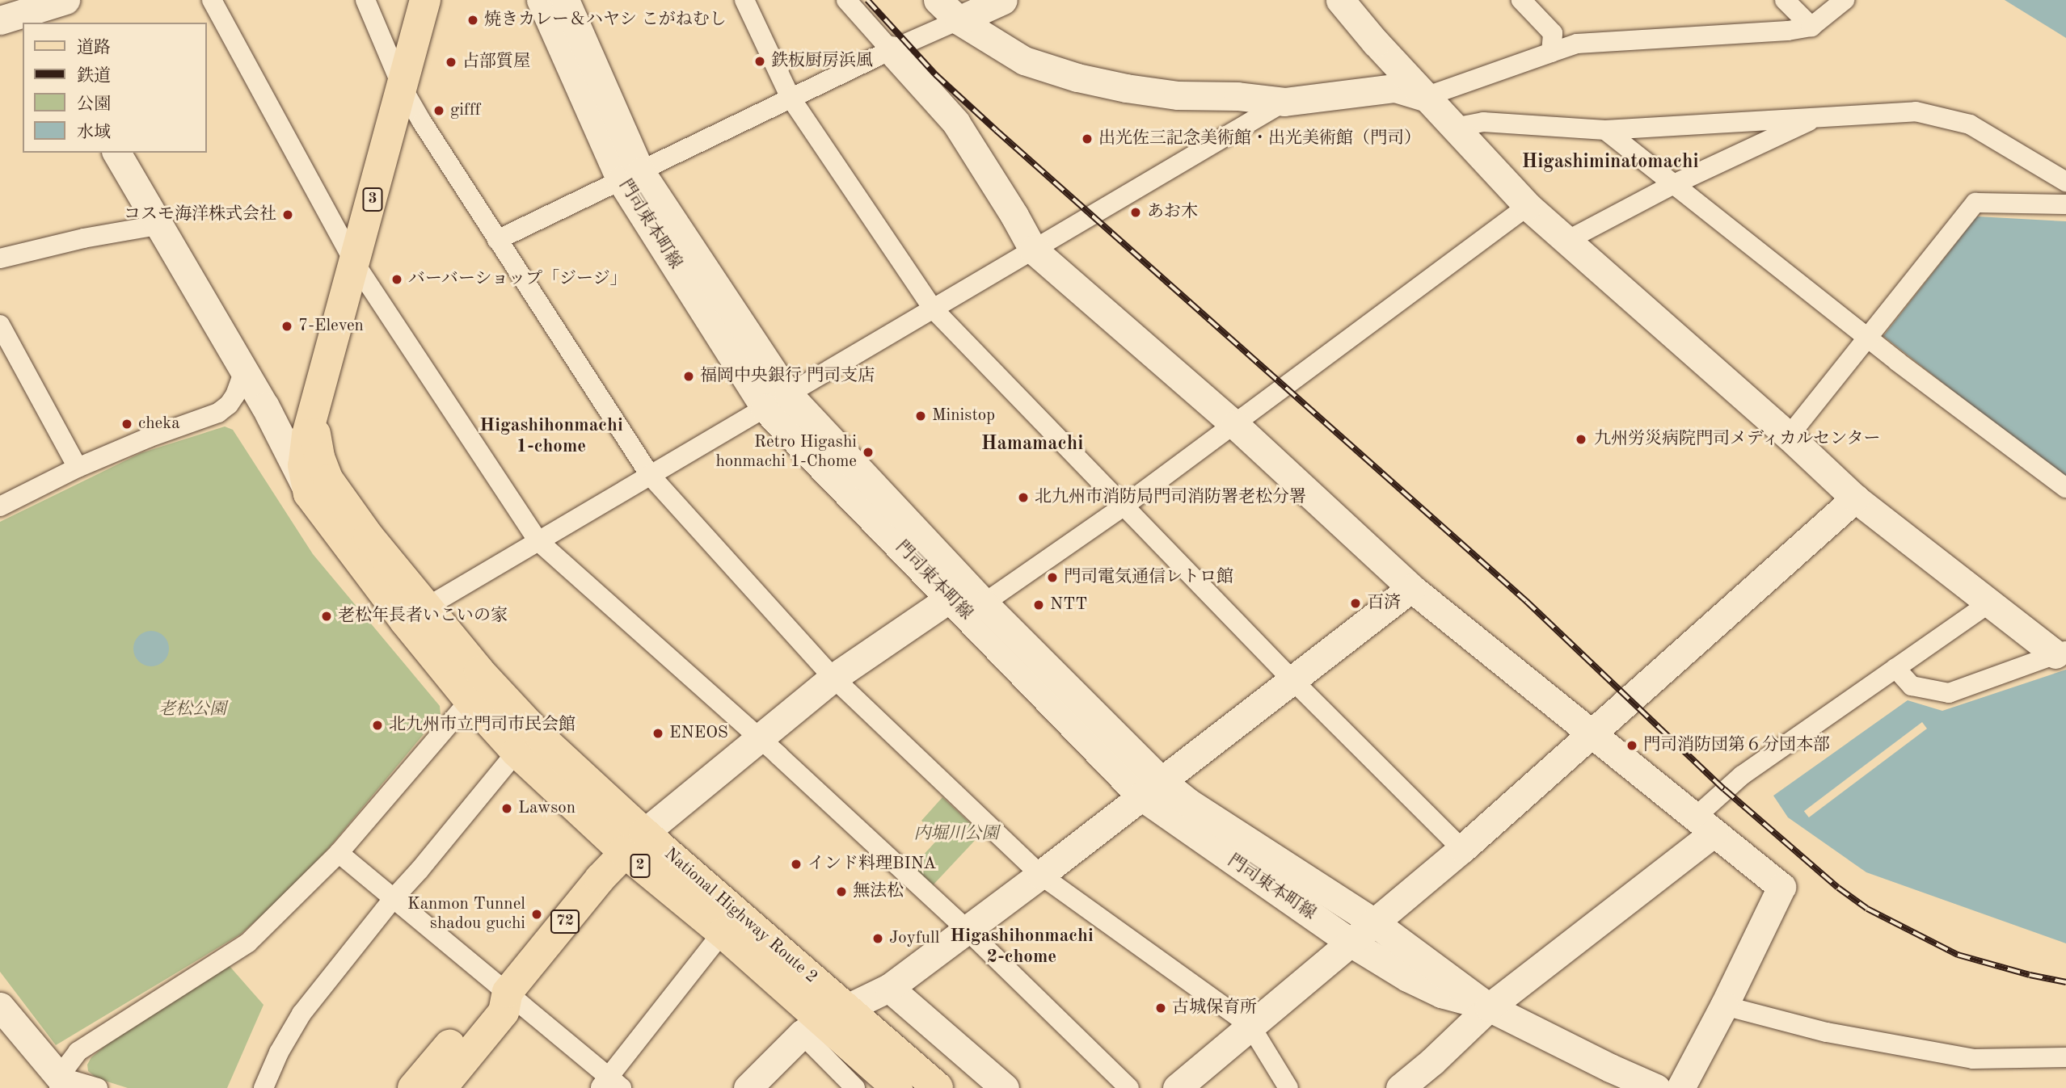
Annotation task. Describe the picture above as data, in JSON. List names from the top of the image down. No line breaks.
{"streets":{"main road":["3","2","National Highway Route 2","72"],"street":["門司東本町線"]},"crossings":[["3","National Highway Route 2"],["National Highway Route 2","72"]],"districts":["Higashiminatomachi","Higashihonmachi 1-chome","Hamamachi","Higashihonmachi 2-chome"],"parks":["老松公園","内堀川公園"],"places":["焼きカレー＆ハヤシ こがねむし","鉄板厨房浜風","占部質屋","gifff","出光佐三記念美術館・出光美術館（門司）","あお木","コスモ海洋株式会社","バーバーショップ「ジージ」","7-Eleven","福岡中央銀行 門司支店","Ministop","cheka","九州労災病院門司メディカルセンター","Retro Higashi honmachi 1-Chome","北九州市消防局門司消防署老松分署","門司電気通信レトロ館","百済","NTT","老松年長者いこいの家","北九州市立門司市民会館","ENEOS","門司消防団第６分団本部","Lawson","インド料理BINA","無法松","Kanmon Tunnel shadou guchi","Joyfull","古城保育所"],"legend":["道路","鉄道","公園","水域"]}
